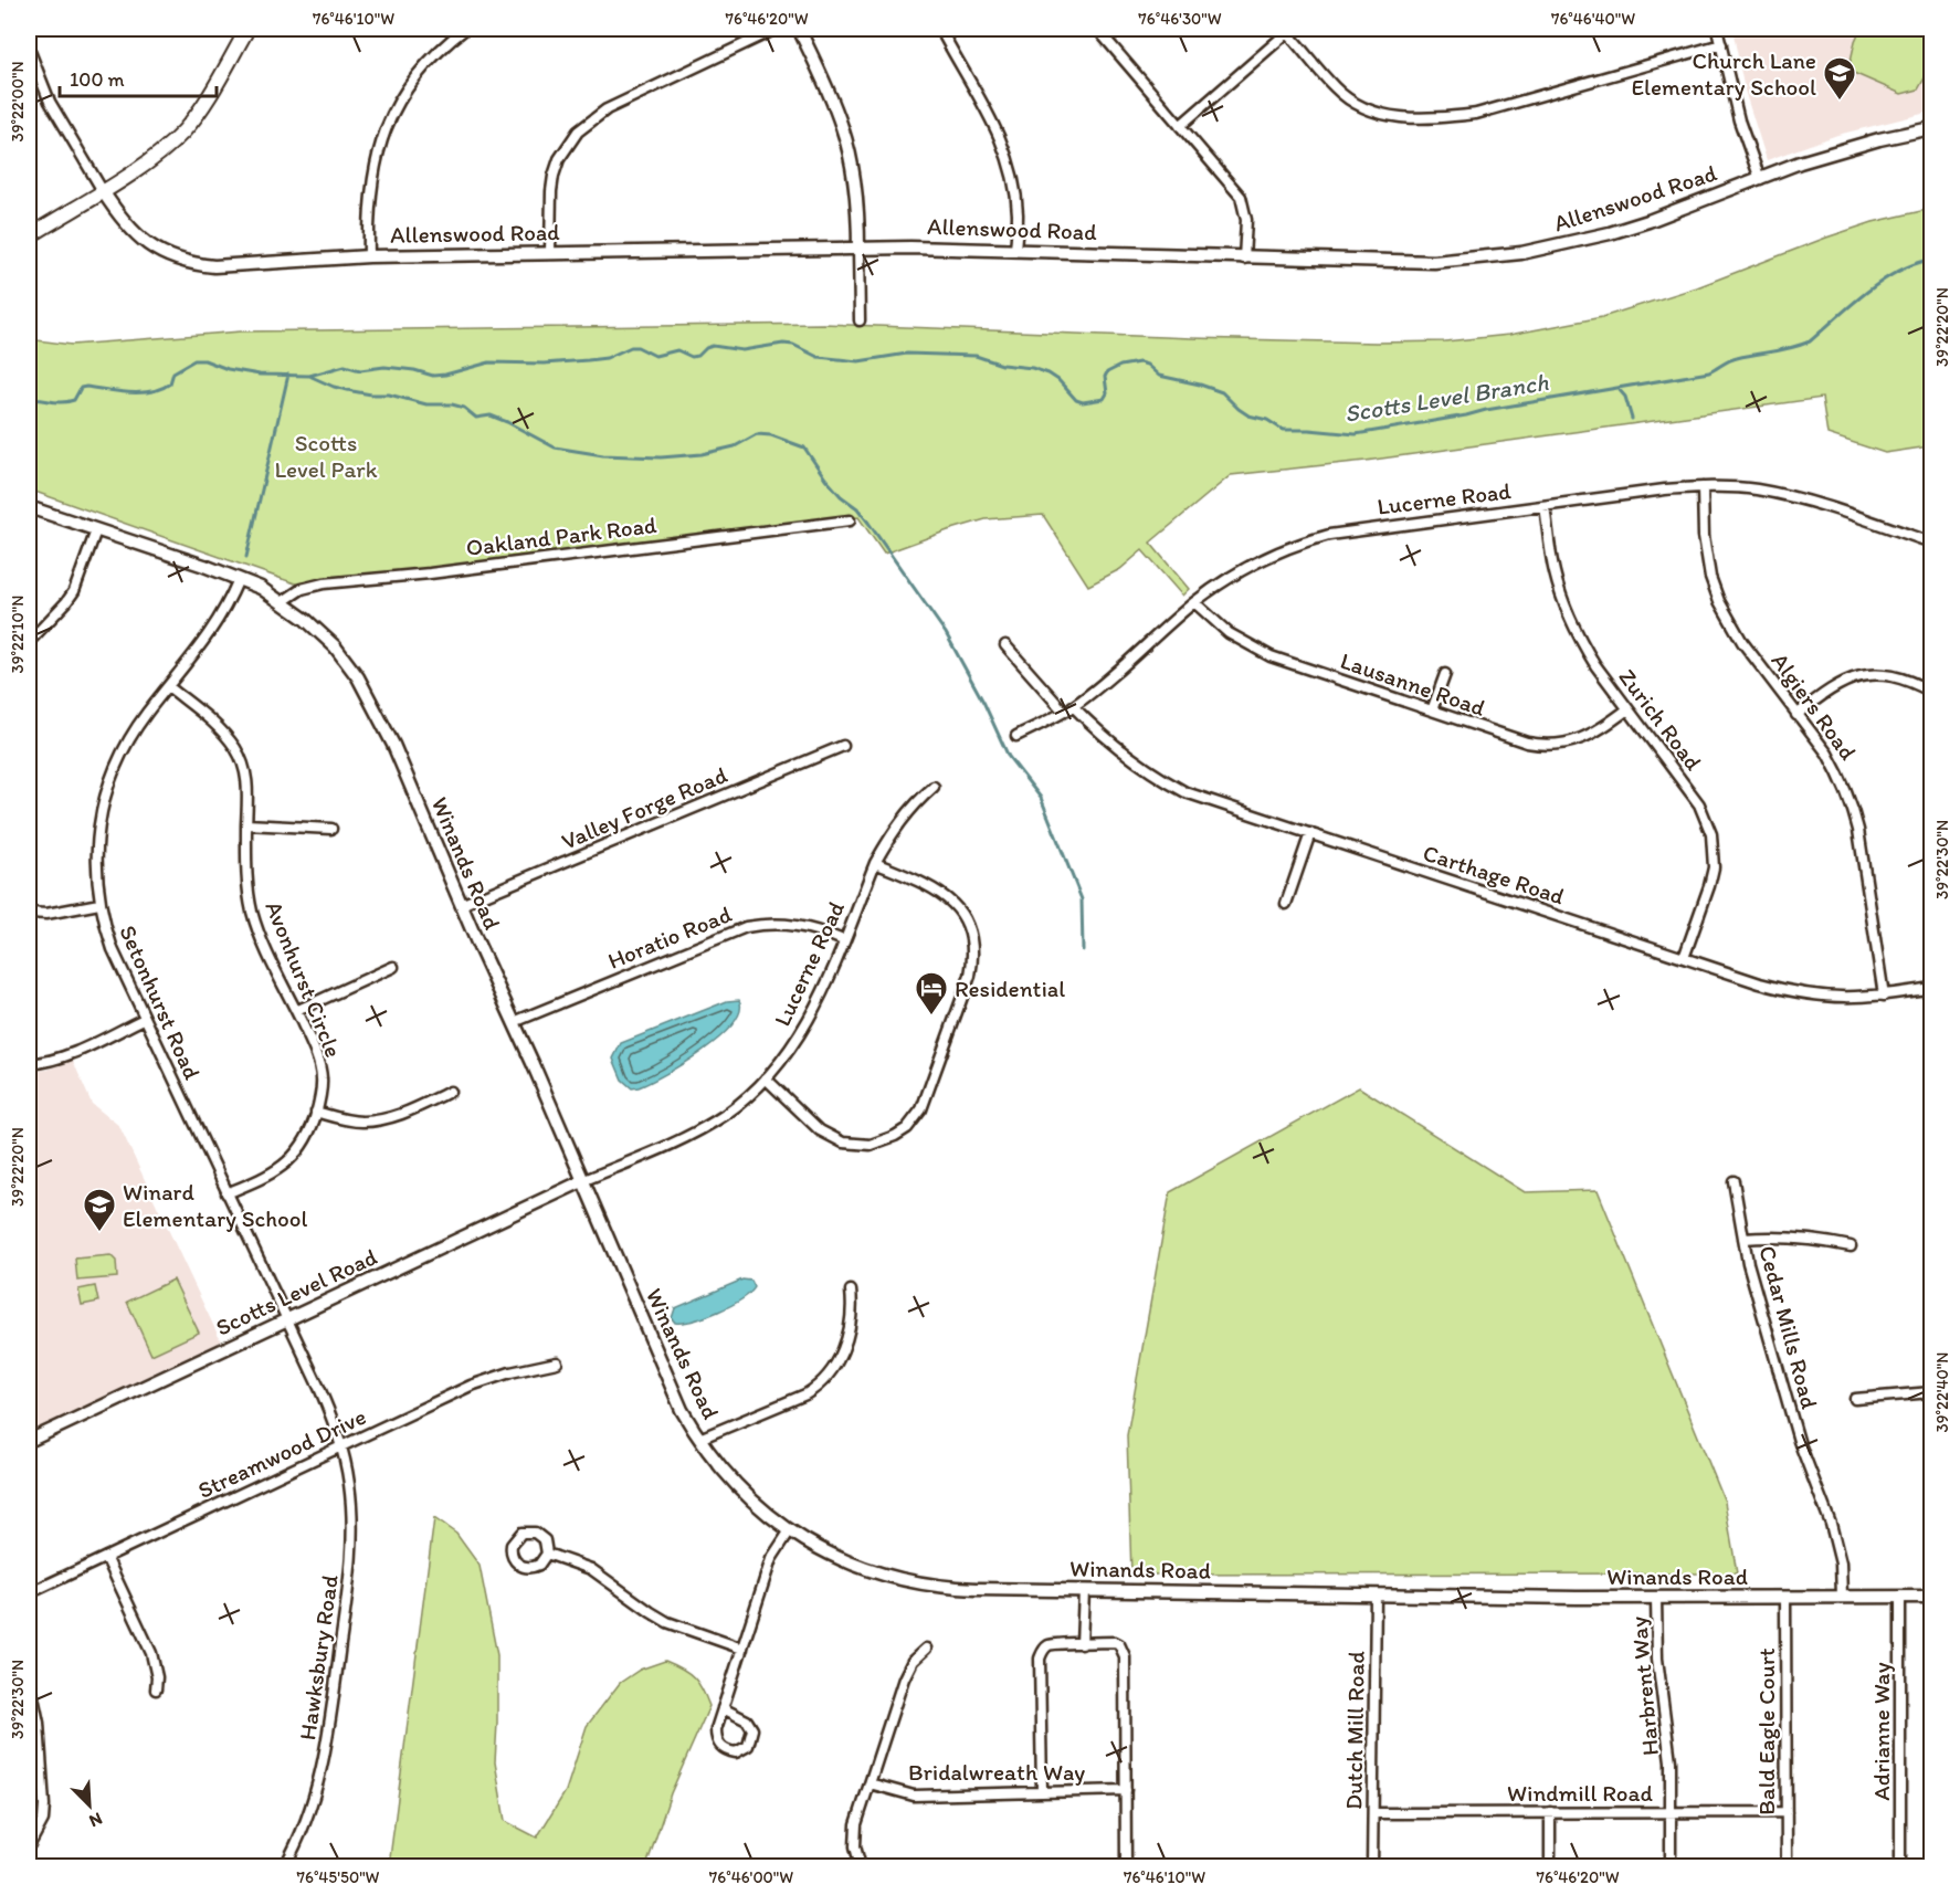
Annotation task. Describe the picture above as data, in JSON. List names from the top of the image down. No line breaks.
{"streets":{"street":["Allenswood Road","Lucerne Road","Oakland Park Road","Lausanne Road","Algiers Road","Zurich Road","Valley Forge Road","Winands Road","Carthage Road","Horatio Road","Avonhurst Circle","Setonhurst Road","Scotts Level Road","Cedar Mills Road","Streamwood Drive","Hawksbury Road","Harbrent Way","Dutch Mill Road","Bald Eagle Court","Adrianne Way","Bridalwreath Way","Windmill Road"]},"crossings":[["Lucerne Road","Lausanne Road"],["Lucerne Road","Algiers Road"],["Lucerne Road","Zurich Road"],["Lucerne Road","Winands Road"],["Lucerne Road","Carthage Road"],["Lucerne Road","Horatio Road"],["Lucerne Road","Scotts Level Road"],["Oakland Park Road","Winands Road"],["Lausanne Road","Zurich Road"],["Algiers Road","Carthage Road"],["Zurich Road","Carthage Road"],["Valley Forge Road","Winands Road"],["Winands Road","Horatio Road"],["Winands Road","Setonhurst Road"],["Winands Road","Scotts Level Road"],["Winands Road","Cedar Mills Road"],["Winands Road","Harbrent Way"],["Winands Road","Dutch Mill Road"],["Winands Road","Bald Eagle Court"],["Winands Road","Adrianne Way"],["Avonhurst Circle","Setonhurst Road"],["Setonhurst Road","Scotts Level Road"],["Setonhurst Road","Streamwood Drive"],["Setonhurst Road","Hawksbury Road"],["Streamwood Drive","Hawksbury Road"],["Harbrent Way","Windmill Road"],["Dutch Mill Road","Windmill Road"],["Bald Eagle Court","Windmill Road"]],"water":["Scotts Level Branch"],"parks":["Scotts Level Park"],"places":{"school or university":["Church Lane Elementary School","Winard Elementary School"],"hotel":["Residential"]},"scale_bar":"100 m","north":"bottom right","coordinates":["76°46'10\"W","76°46'20\"W","76°46'30\"W","76°46'40\"W","39°22'00\"N","39°22'20\"N","39°22'10\"N","39°22'30\"N","39°22'40\"N","76°45'50\"W","76°46'00\"W"]}
